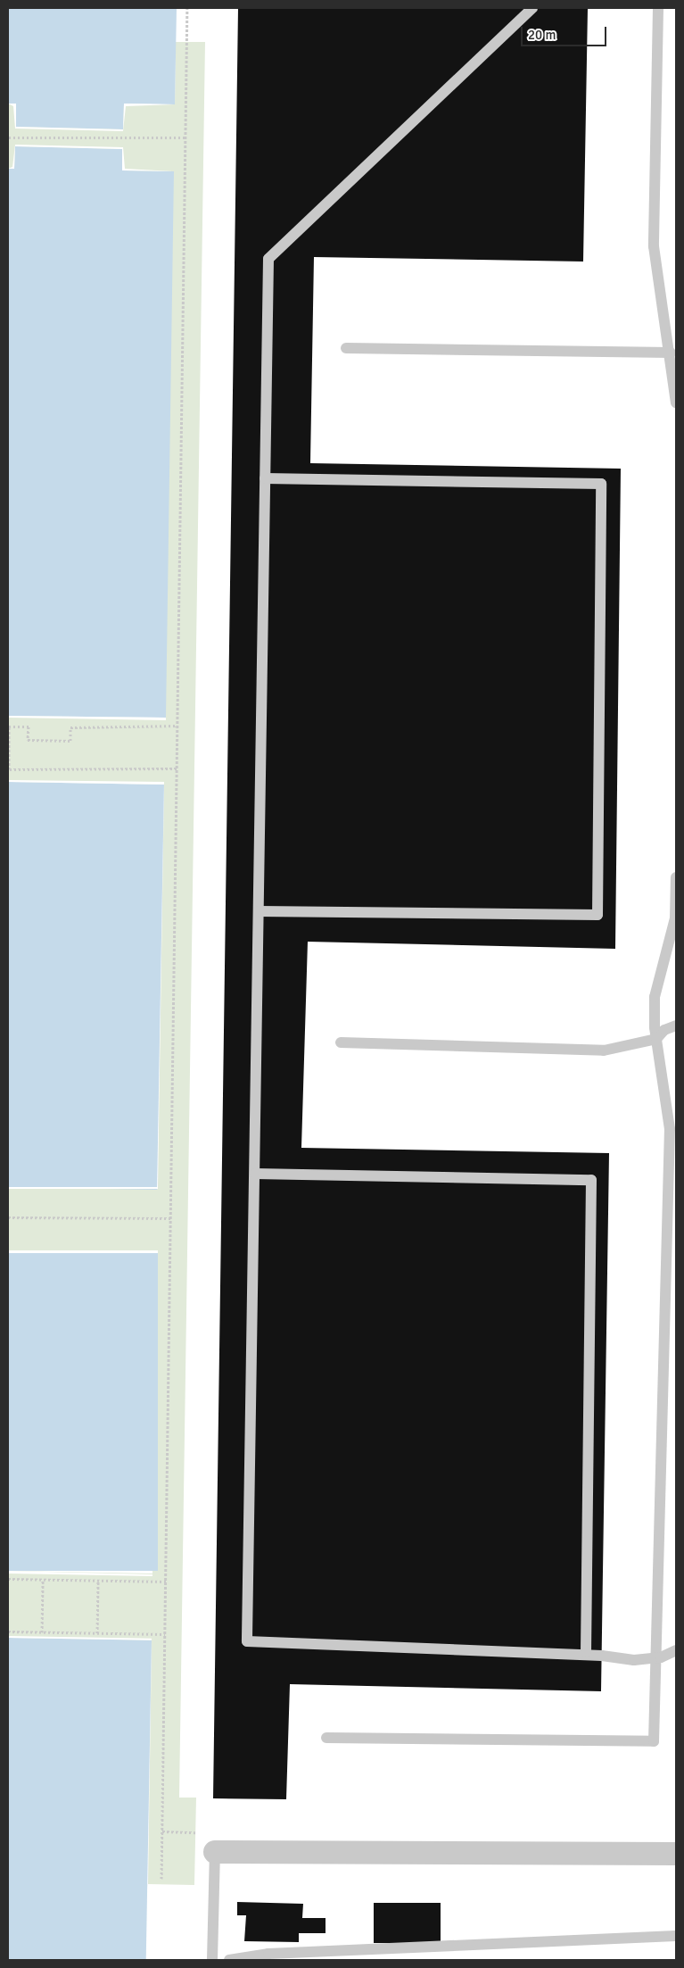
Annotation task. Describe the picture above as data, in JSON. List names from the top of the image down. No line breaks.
{"scale_bar":"20 m"}
